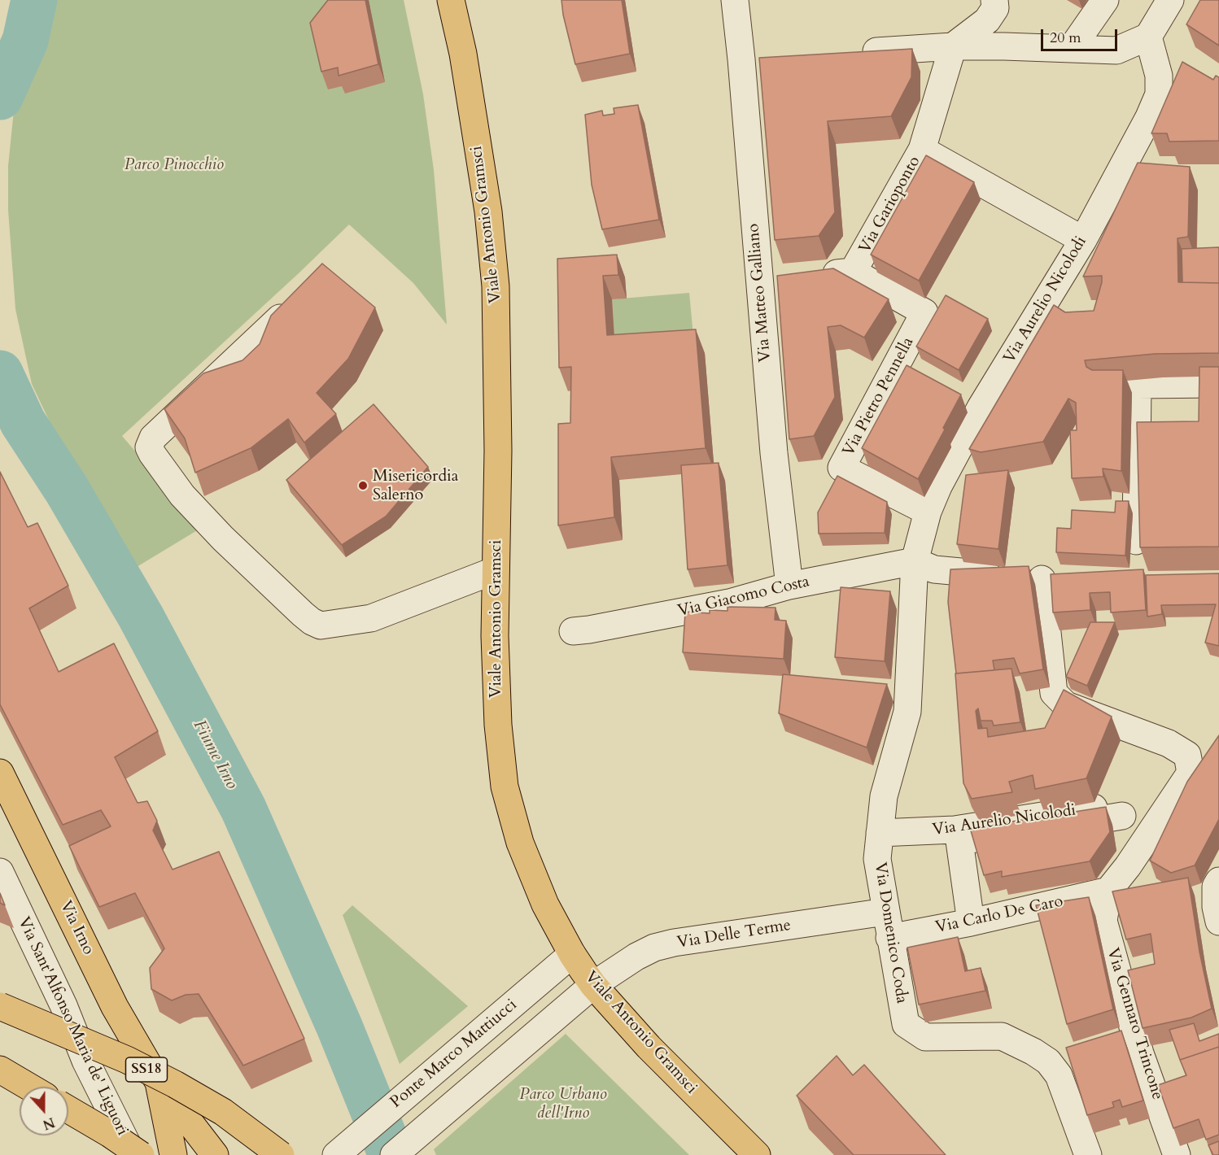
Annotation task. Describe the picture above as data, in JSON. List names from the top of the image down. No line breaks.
{"streets":{"main road":["Viale Antonio Gramsci","Via Irno","SS18"],"street":["Via Garioponto","Via Matteo Galliano","Via Aurelio Nicolodi","Via Pietro Pennella","Via Giacomo Costa","Via Carlo De Caro","Via Domenico Coda","Via Delle Terme","Via Gennaro Trincone","Via Sant'Alfonso Maria de' Liguori","Ponte Marco Mattiucci"]},"crossings":[["Via Garioponto","Via Pietro Pennella"],["Viale Antonio Gramsci","Via Delle Terme"],["Viale Antonio Gramsci","Ponte Marco Mattiucci"],["Via Matteo Galliano","Via Giacomo Costa"],["Via Aurelio Nicolodi","Via Pietro Pennella"],["Via Aurelio Nicolodi","Via Giacomo Costa"],["Via Aurelio Nicolodi","Via Carlo De Caro"],["Via Aurelio Nicolodi","Via Domenico Coda"],["Via Giacomo Costa","Via Domenico Coda"],["Via Carlo De Caro","Via Domenico Coda"],["Via Carlo De Caro","Via Gennaro Trincone"],["Via Domenico Coda","Via Delle Terme"]],"water":["Fiume Irno"],"parks":["Parco Pinocchio","Parco Urbano dell'Irno"],"places":["Misericordia Salerno"],"scale_bar":"20 m","north":"bottom"}
